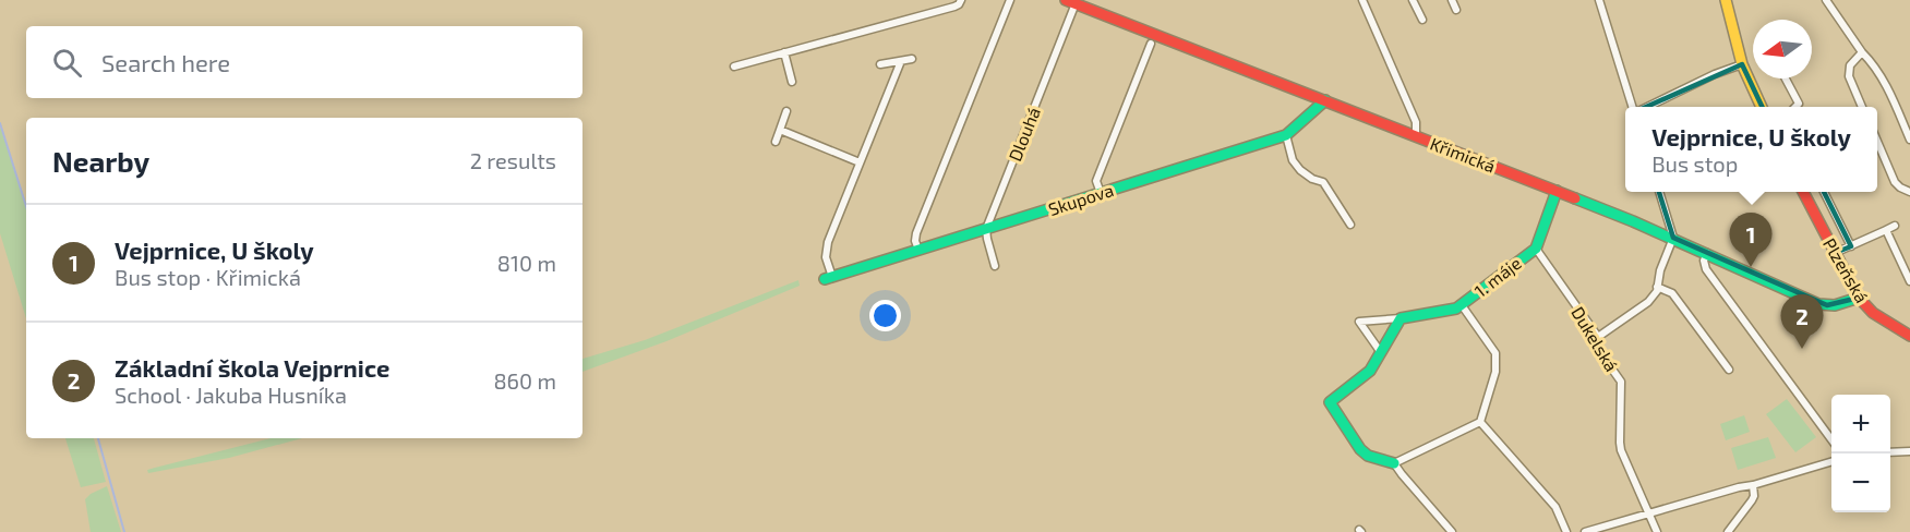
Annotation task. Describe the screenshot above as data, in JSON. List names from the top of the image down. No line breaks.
{"streets":{"street":["Dlouhá","Křimická","Skupova","Plzeňská","1. máje","Dukelská"]},"crossings":[["Dlouhá","Křimická"],["Dlouhá","Skupova"],["Křimická","Skupova"],["Křimická","Plzeňská"],["Křimická","1. máje"],["1. máje","Dukelská"]],"north":"left","page":{"search":"Search here","popup":["Vejprnice, U školy","Bus stop"],"heading":["Nearby","2 results"],"list":[{"mark":"1","name":"Vejprnice, U školy","note":"Bus stop · Křimická","value":"810 m"},{"mark":"2","name":"Základní škola Vejprnice","note":"School · Jakuba Husníka","value":"860 m"}],"pins":["1","2"],"map_buttons":["+","−"]}}
